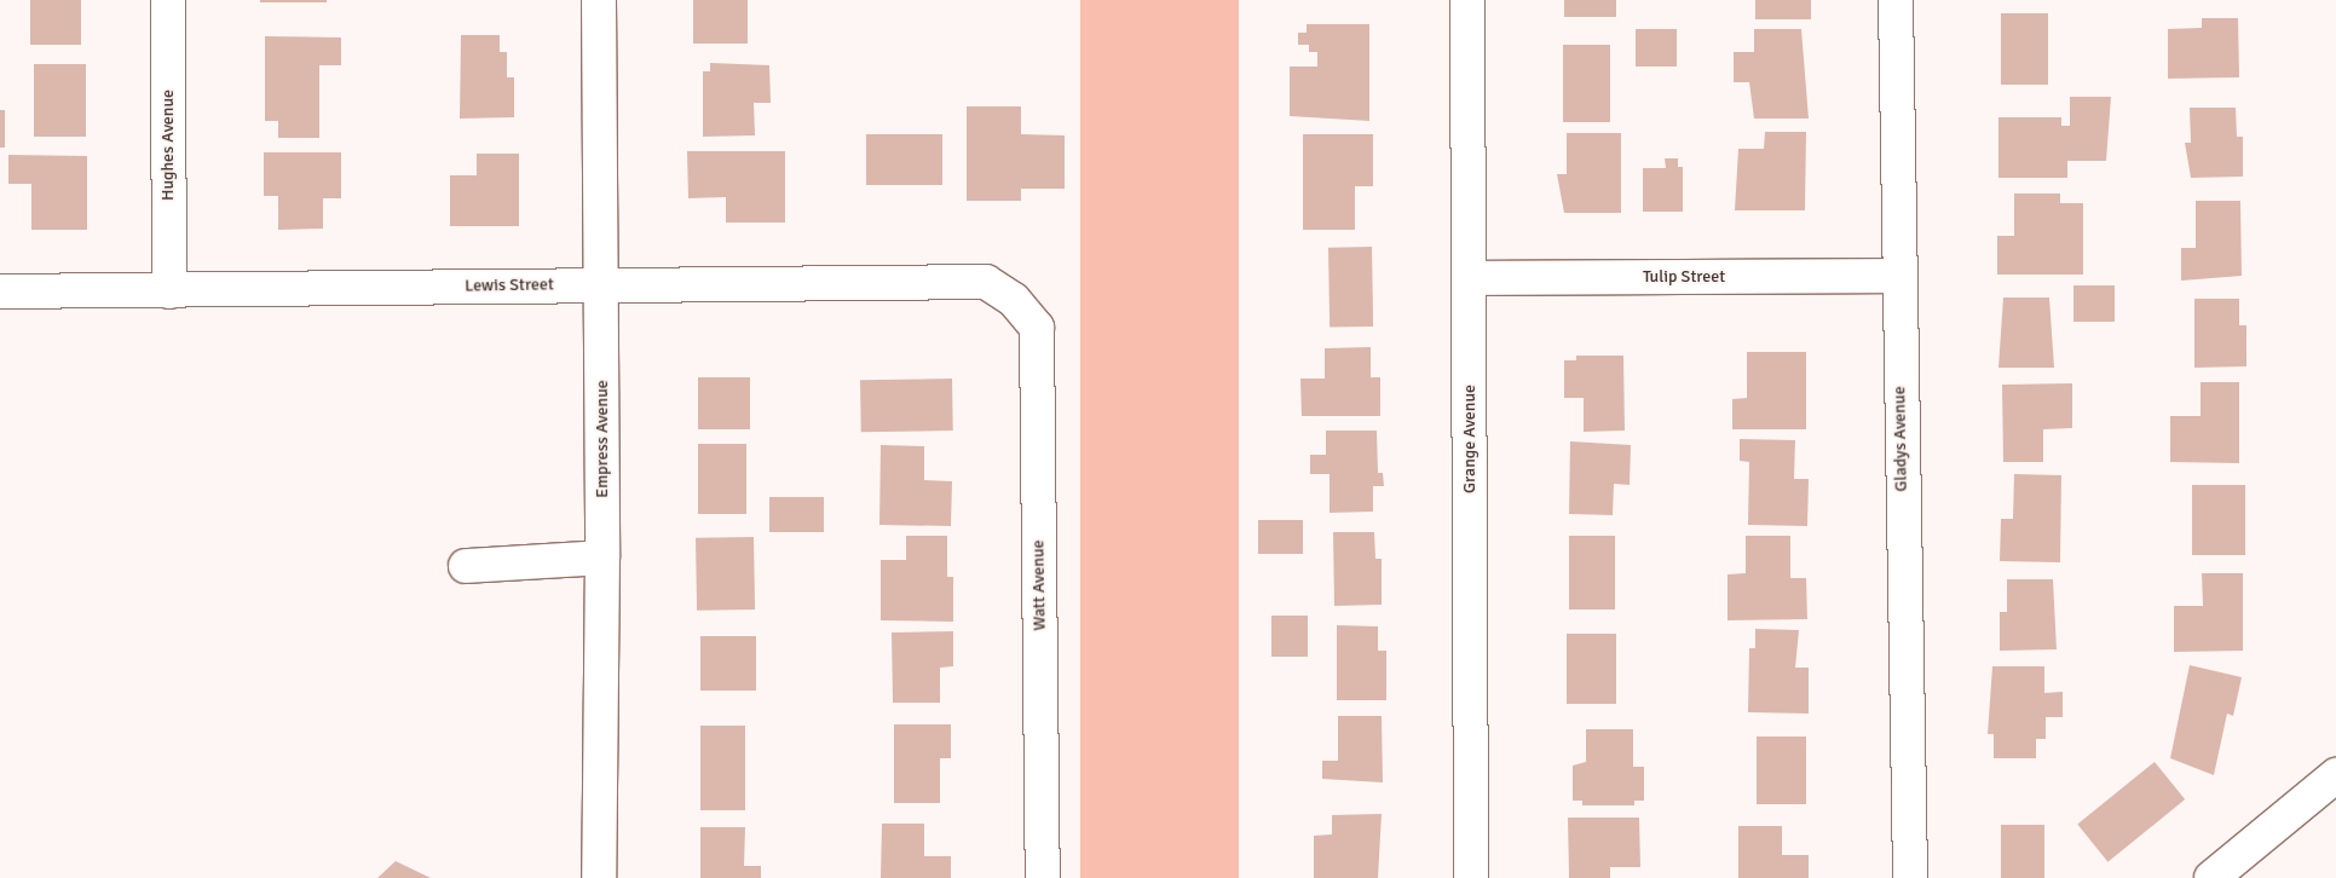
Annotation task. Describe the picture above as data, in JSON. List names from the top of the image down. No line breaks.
{"streets":{"street":["Hughes Avenue","Tulip Street","Lewis Street","Empress Avenue","Grange Avenue","Gladys Avenue","Watt Avenue"]},"crossings":[["Hughes Avenue","Lewis Street"],["Tulip Street","Grange Avenue"],["Tulip Street","Gladys Avenue"],["Lewis Street","Empress Avenue"],["Lewis Street","Watt Avenue"]]}
